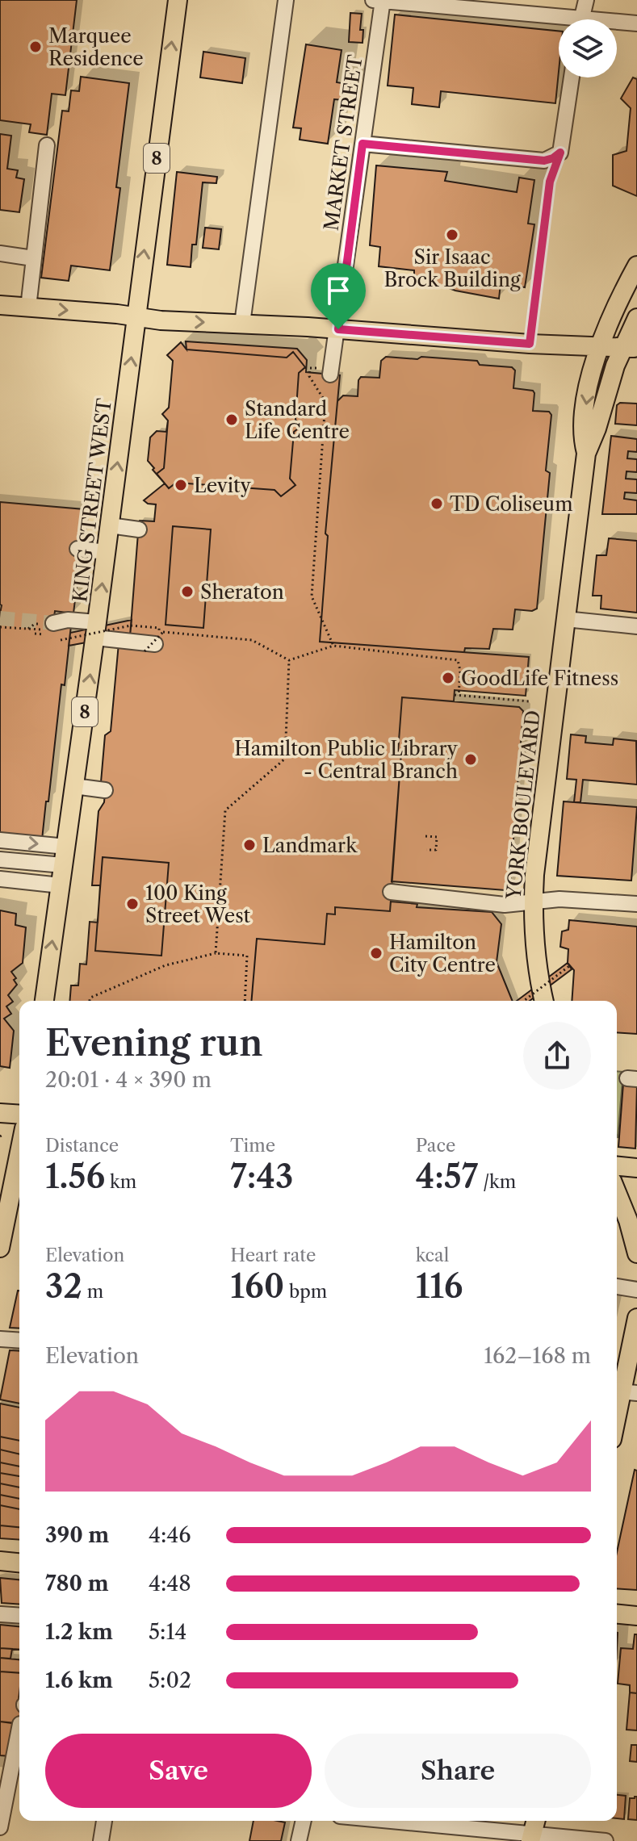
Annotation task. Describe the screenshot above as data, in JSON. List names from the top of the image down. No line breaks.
{"streets":{"main road":["8","KING STREET WEST","YORK BOULEVARD"],"street":["MARKET STREET"]},"one_way":["KING STREET WEST"],"places":["Marquee Residence","Sir Isaac Brock Building","Standard Life Centre","Levity","TD Coliseum","Sheraton","GoodLife Fitness","Hamilton Public Library - Central Branch","Landmark","100 King Street West","Hamilton City Centre"],"page":{"heading":["Evening run","20:01 · 4 × 390 m"],"stats":[["Distance","1.56 km"],["Time","7:43"],["Pace","4:57 /km"],["Elevation","32 m"],["Heart rate","160 bpm"],["kcal","116"]],"chart":["Elevation","162–168 m"],"list":[{"name":"390 m","note":"4:46"},{"name":"780 m","note":"4:48"},{"name":"1.2 km","note":"5:14"},{"name":"1.6 km","note":"5:02"}],"buttons":["Save","Share"]}}
